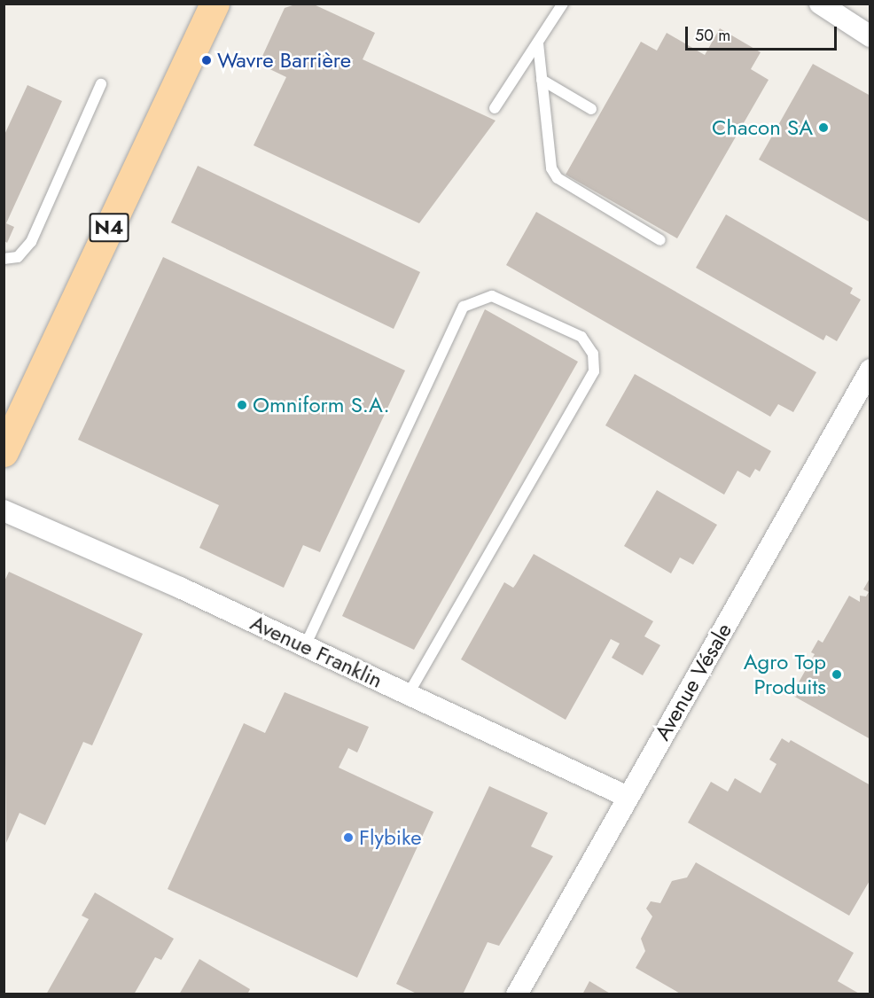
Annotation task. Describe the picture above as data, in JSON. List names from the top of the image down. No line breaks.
{"streets":{"main road":["N4"],"street":["Avenue Franklin","Avenue Vésale"]},"crossings":[["Avenue Franklin","Avenue Vésale"]],"places":["Wavre Barrière","Chacon SA","Omniform S.A.","Agro Top Produits","Flybike"],"scale_bar":"50 m"}
